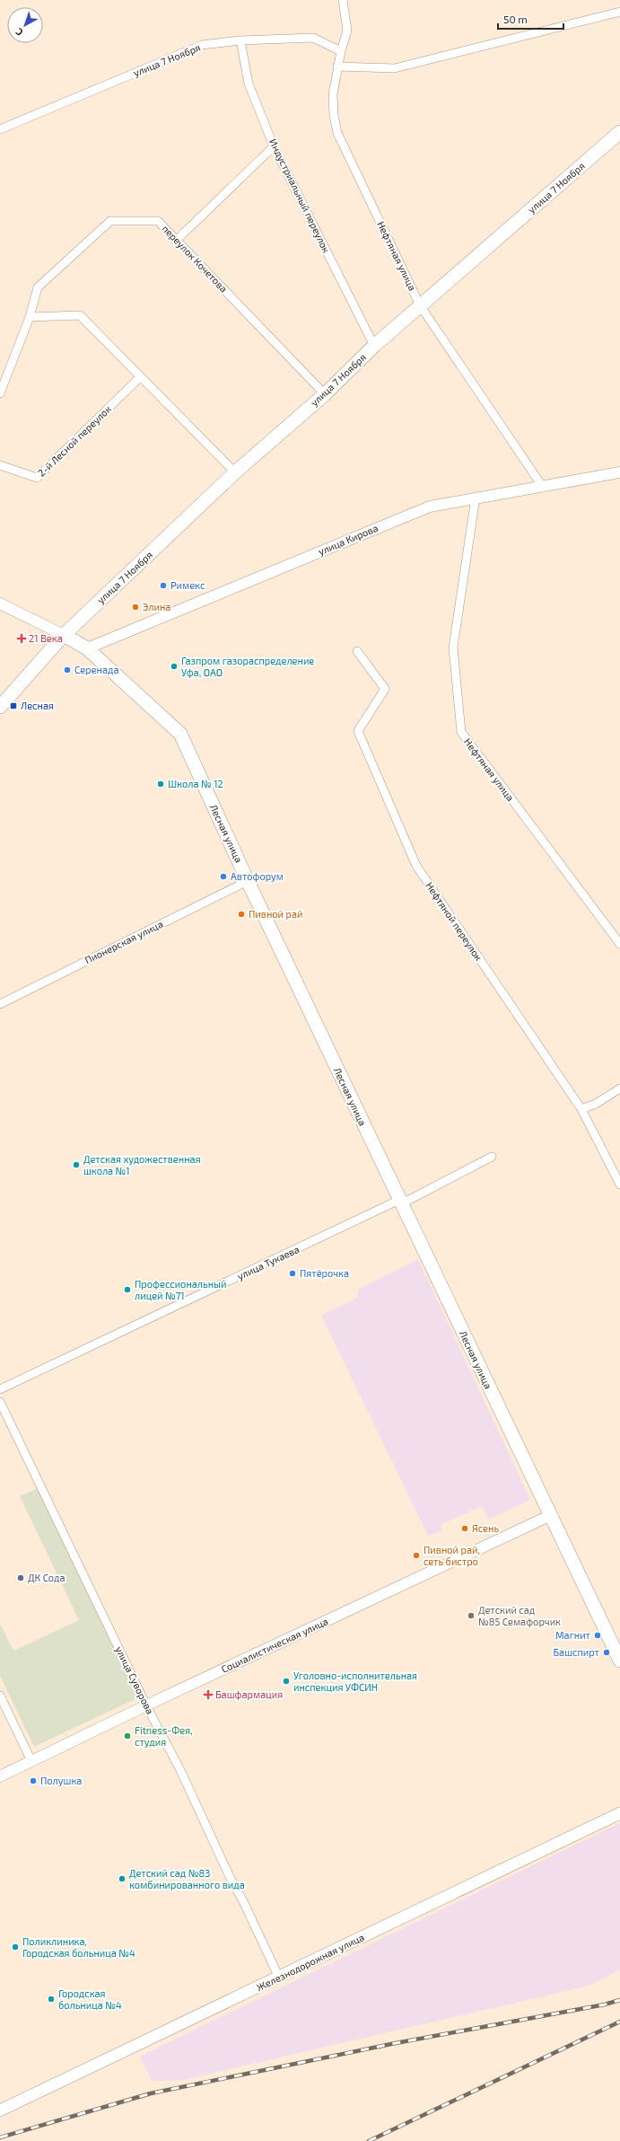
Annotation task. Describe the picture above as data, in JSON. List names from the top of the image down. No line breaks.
{"streets":{"main road":["улица 7 Ноября","Лесная улица","Железнодорожная улица"],"street":["Индустриальный переулок","Нефтяная улица","переулок Кочетова","2-й Лесной переулок","улица Кирова","Нефтяной переулок","Пионерская улица","улица Тукаева","Социалистическая улица","улица Суворова"]},"crossings":[["улица 7 Ноября","Индустриальный переулок"],["улица 7 Ноября","Нефтяная улица"],["улица 7 Ноября","переулок Кочетова"],["улица 7 Ноября","Лесная улица"],["Нефтяная улица","улица Кирова"],["улица Кирова","Лесная улица"],["Лесная улица","Пионерская улица"],["Лесная улица","улица Тукаева"],["Лесная улица","Социалистическая улица"],["Социалистическая улица","улица Суворова"],["улица Суворова","Железнодорожная улица"]],"places":{"other":["Римекс","Элина","Газпром газораспределение Уфа, ОАО","Серенада","Школа № 12","Автофорум","Пивной рай","Детская художественная школа №1","Пятёрочка","Профессиональный лицей №71","Ясень","Пивной рай, сеть бистро","ДК Сода","Детский сад №85 Семафорчик","Магнит","Башспирт","Уголовно-исполнительная инспекция УФСИН","Fitness-Фея, студия","Полушка","Детский сад №83 комбинированного вида","Поликлиника, Городская больница №4","Городская больница №4"],"health":["21 Века","Башфармация"],"transit":["Лесная"]},"scale_bar":"50 m","north":"bottom left"}
